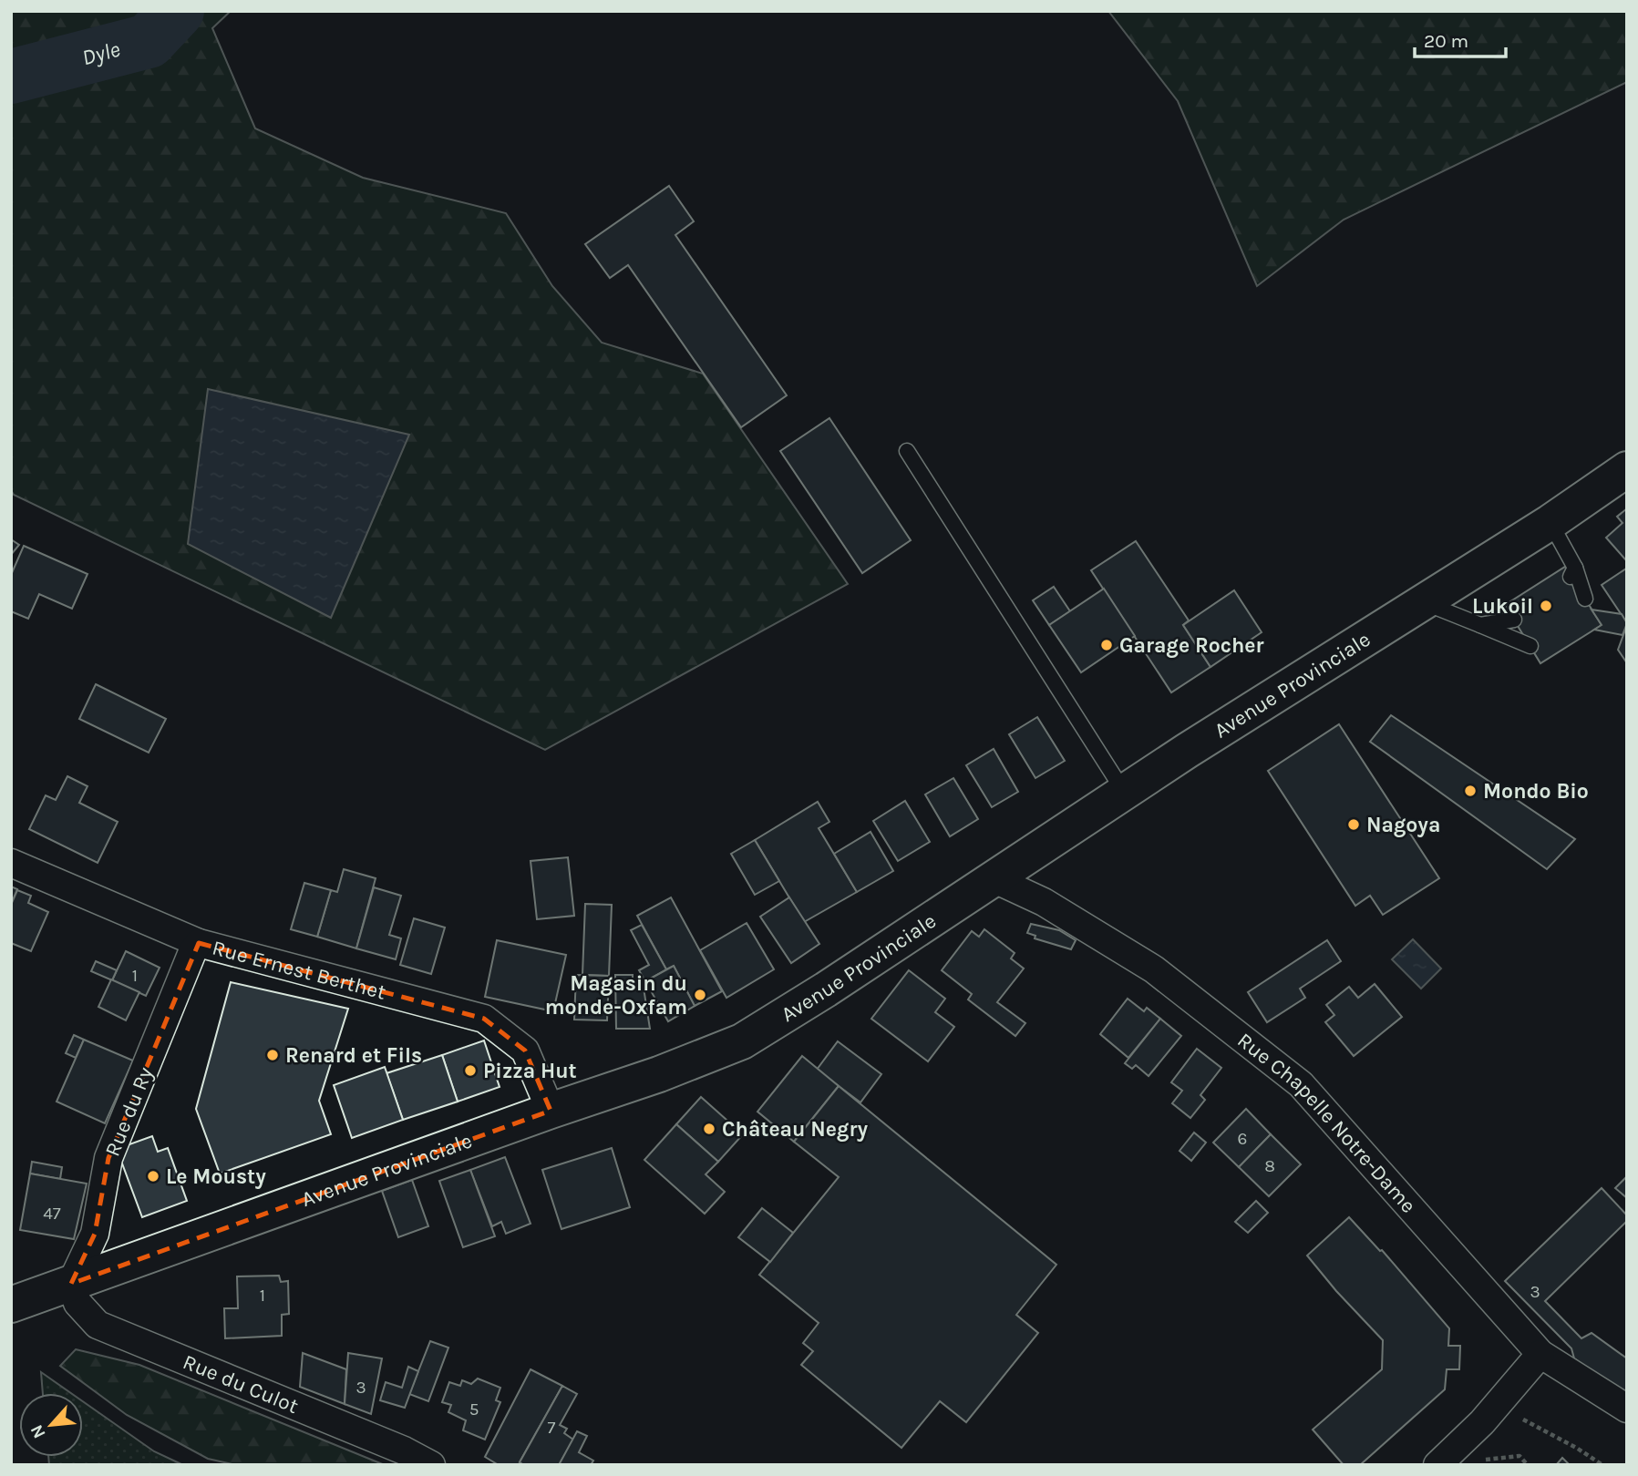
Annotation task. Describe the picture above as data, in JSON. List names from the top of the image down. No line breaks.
{"streets":{"main road":["Avenue Provinciale"],"street":["Rue Ernest Berthet","Rue du Ry","Rue Chapelle Notre-Dame","Rue du Culot"]},"crossings":[["Avenue Provinciale","Rue Ernest Berthet"],["Avenue Provinciale","Rue du Ry"],["Avenue Provinciale","Rue Chapelle Notre-Dame"],["Avenue Provinciale","Rue du Culot"],["Rue Ernest Berthet","Rue du Ry"],["Rue du Ry","Rue du Culot"]],"water":["Dyle"],"places":["Lukoil","Garage Rocher","Mondo Bio","Nagoya","Magasin du monde-Oxfam","Renard et Fils","Pizza Hut","Château Negry","Le Mousty"],"house_numbers":["1","6","8","47","3","1","3","5","7"],"scale_bar":"20 m","north":"bottom left"}
